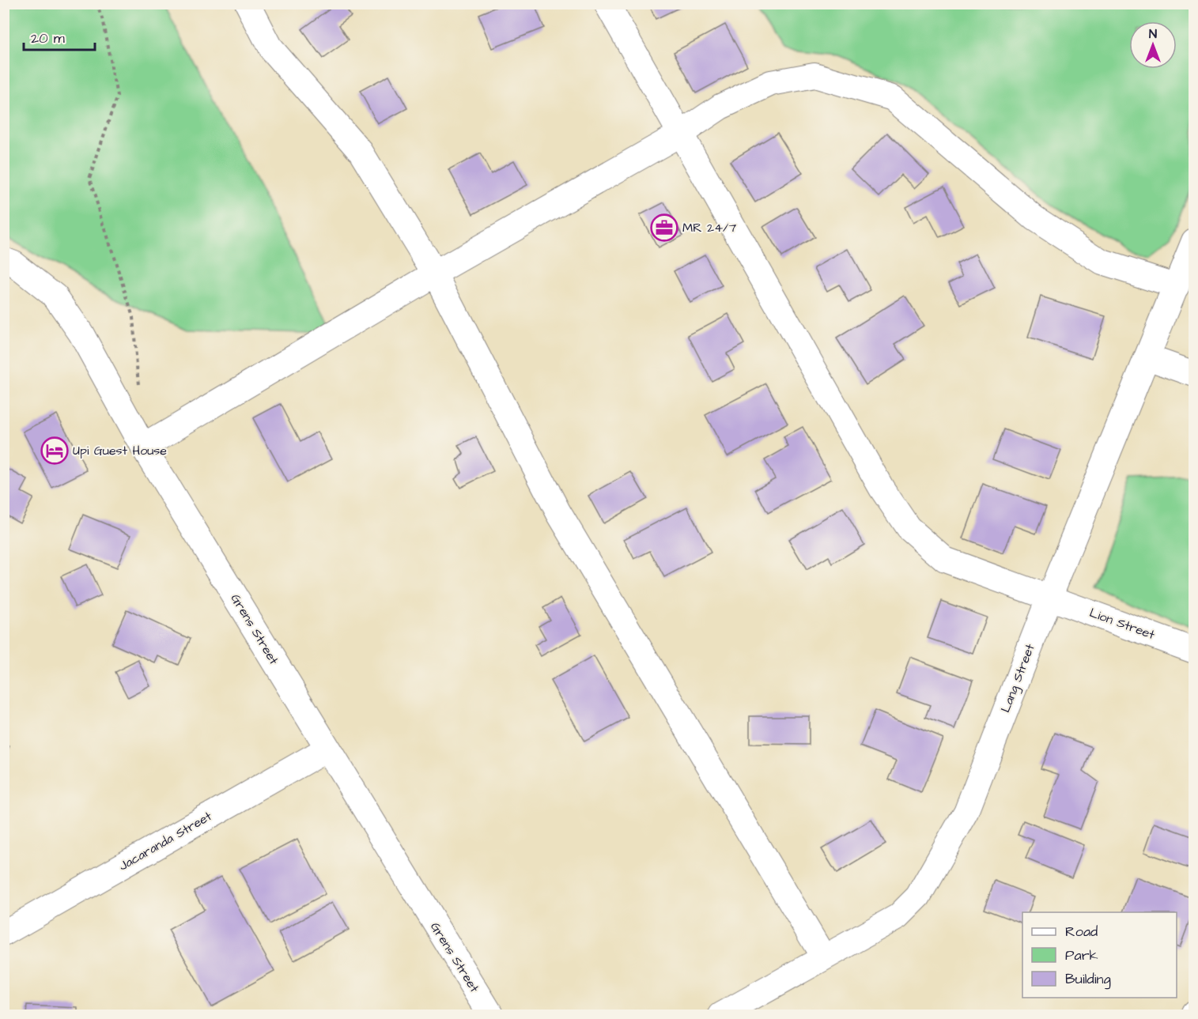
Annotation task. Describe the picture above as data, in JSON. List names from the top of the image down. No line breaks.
{"streets":{"street":["Lion Street","Grens Street","Lang Street","Jacaranda Street"]},"crossings":[["Lion Street","Lang Street"],["Grens Street","Jacaranda Street"]],"places":{"office":["MR 24/7"],"hotel":["Upi Guest House"]},"legend":["Road","Park","Building"],"scale_bar":"20 m","north":"top"}
